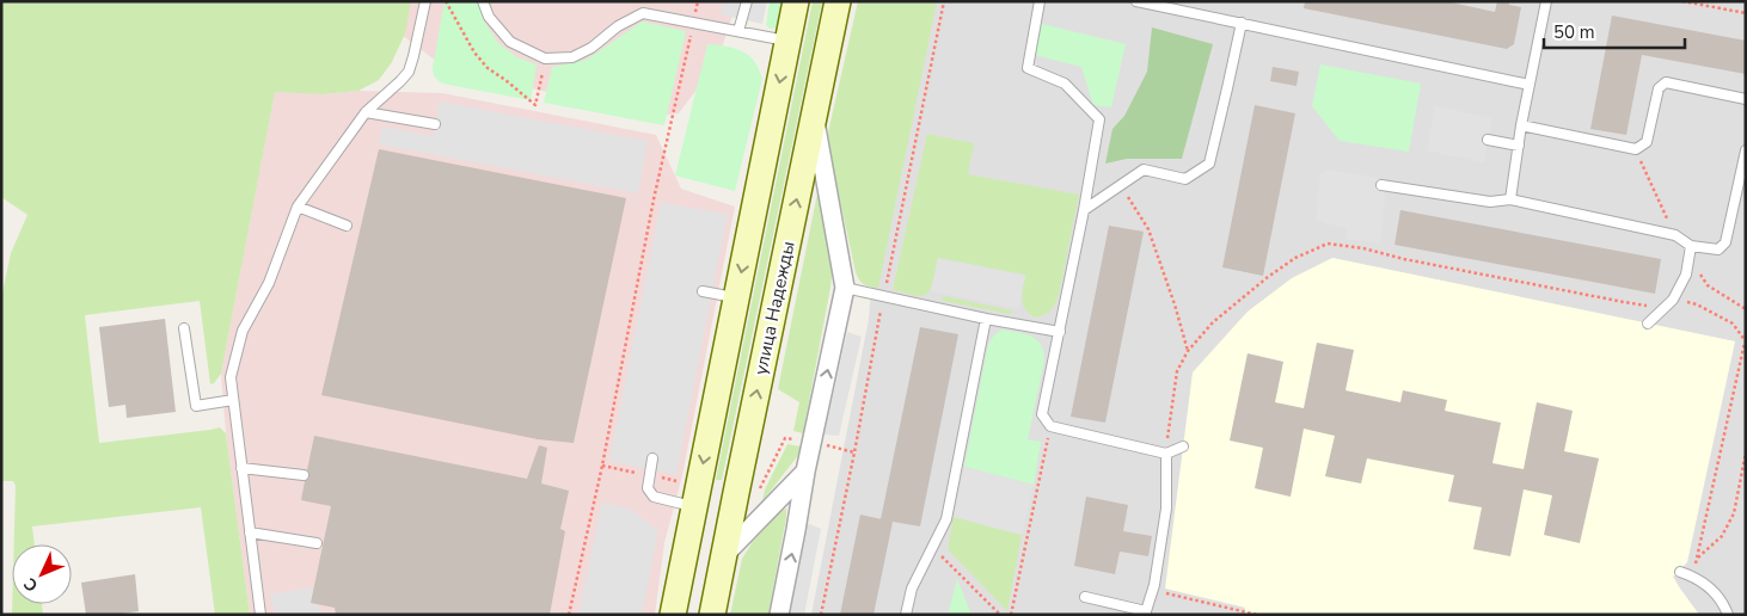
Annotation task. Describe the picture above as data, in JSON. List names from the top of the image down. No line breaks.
{"streets":{"main road":["улица Надежды"]},"scale_bar":"50 m","north":"bottom left"}
